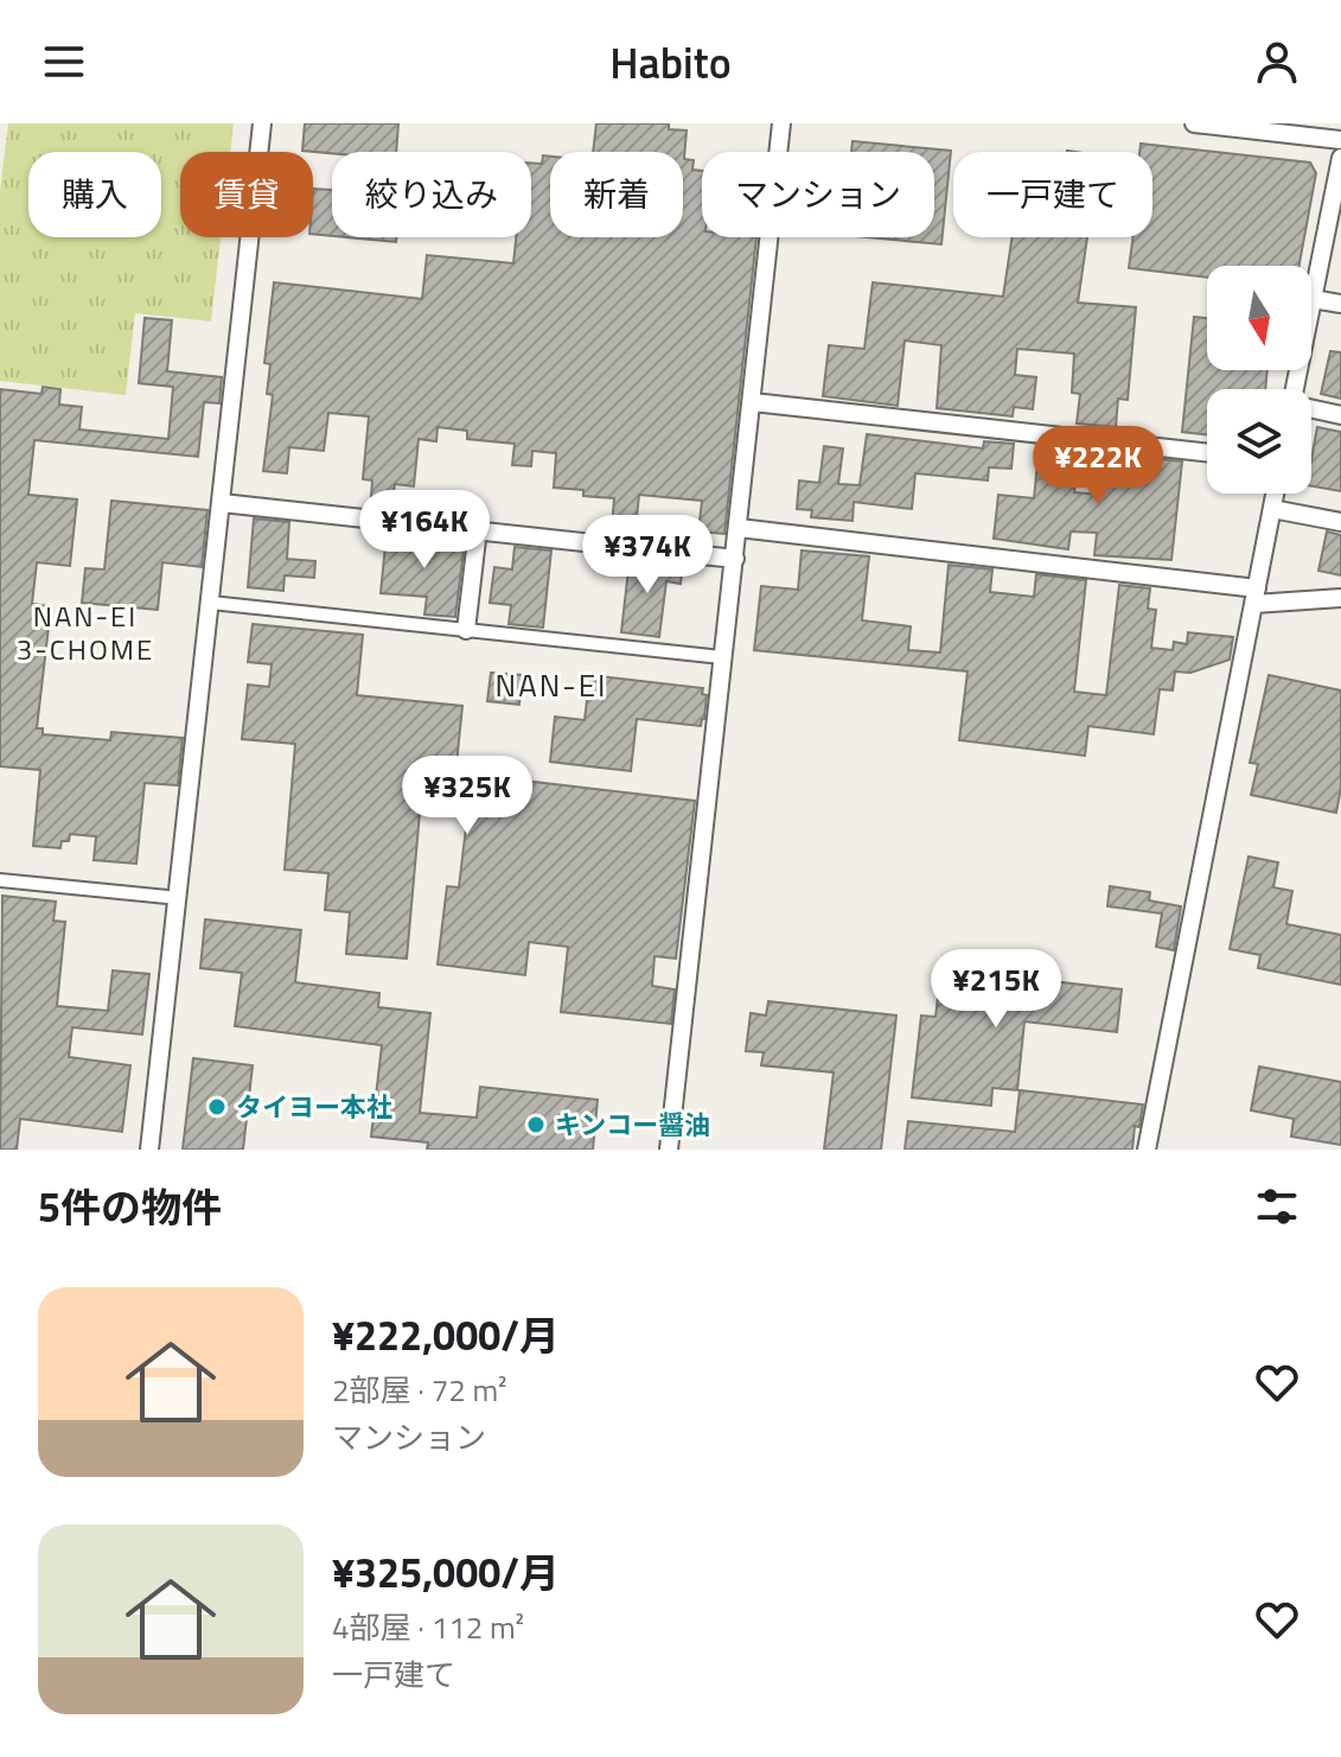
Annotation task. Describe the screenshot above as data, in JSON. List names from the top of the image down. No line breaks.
{"districts":["NAN-EI 3-CHOME","NAN-EI"],"places":["タイヨー本社","キンコー醤油"],"north":"bottom","page":{"header":"Habito","chip":["購入","賃貸","絞り込み","新着","マンション","一戸建て"],"price":["¥222K","¥164K","¥374K","¥325K","¥215K"],"heading":"5件の物件","list":[{"name":"¥222,000/月","note":"2部屋 · 72 m² · マンション"},{"name":"¥325,000/月","note":"4部屋 · 112 m² · 一戸建て"}]}}
